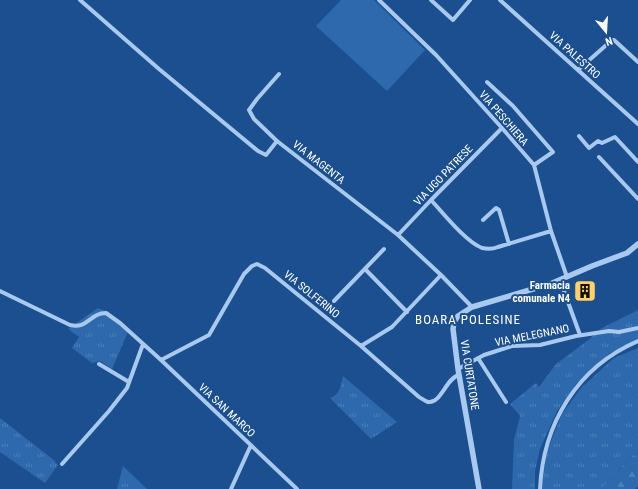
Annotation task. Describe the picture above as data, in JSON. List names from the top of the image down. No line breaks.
{"streets":{"street":["VIA PALESTRO","VIA PESCHIERA","VIA MAGENTA","VIA UGO PATRESE","VIA SOLFERINO","VIA MELEGNANO","VIA CURTATONE","VIA SAN MARCO"]},"crossings":[["VIA PESCHIERA","VIA UGO PATRESE"],["VIA PESCHIERA","VIA CURTATONE"],["VIA MAGENTA","VIA UGO PATRESE"],["VIA MAGENTA","VIA CURTATONE"],["VIA SOLFERINO","VIA MELEGNANO"],["VIA SOLFERINO","VIA CURTATONE"],["VIA SOLFERINO","VIA SAN MARCO"],["VIA MELEGNANO","VIA CURTATONE"]],"districts":["BOARA POLESINE"],"places":{"building":["Farmacia comunale N4"]},"north":"bottom"}
